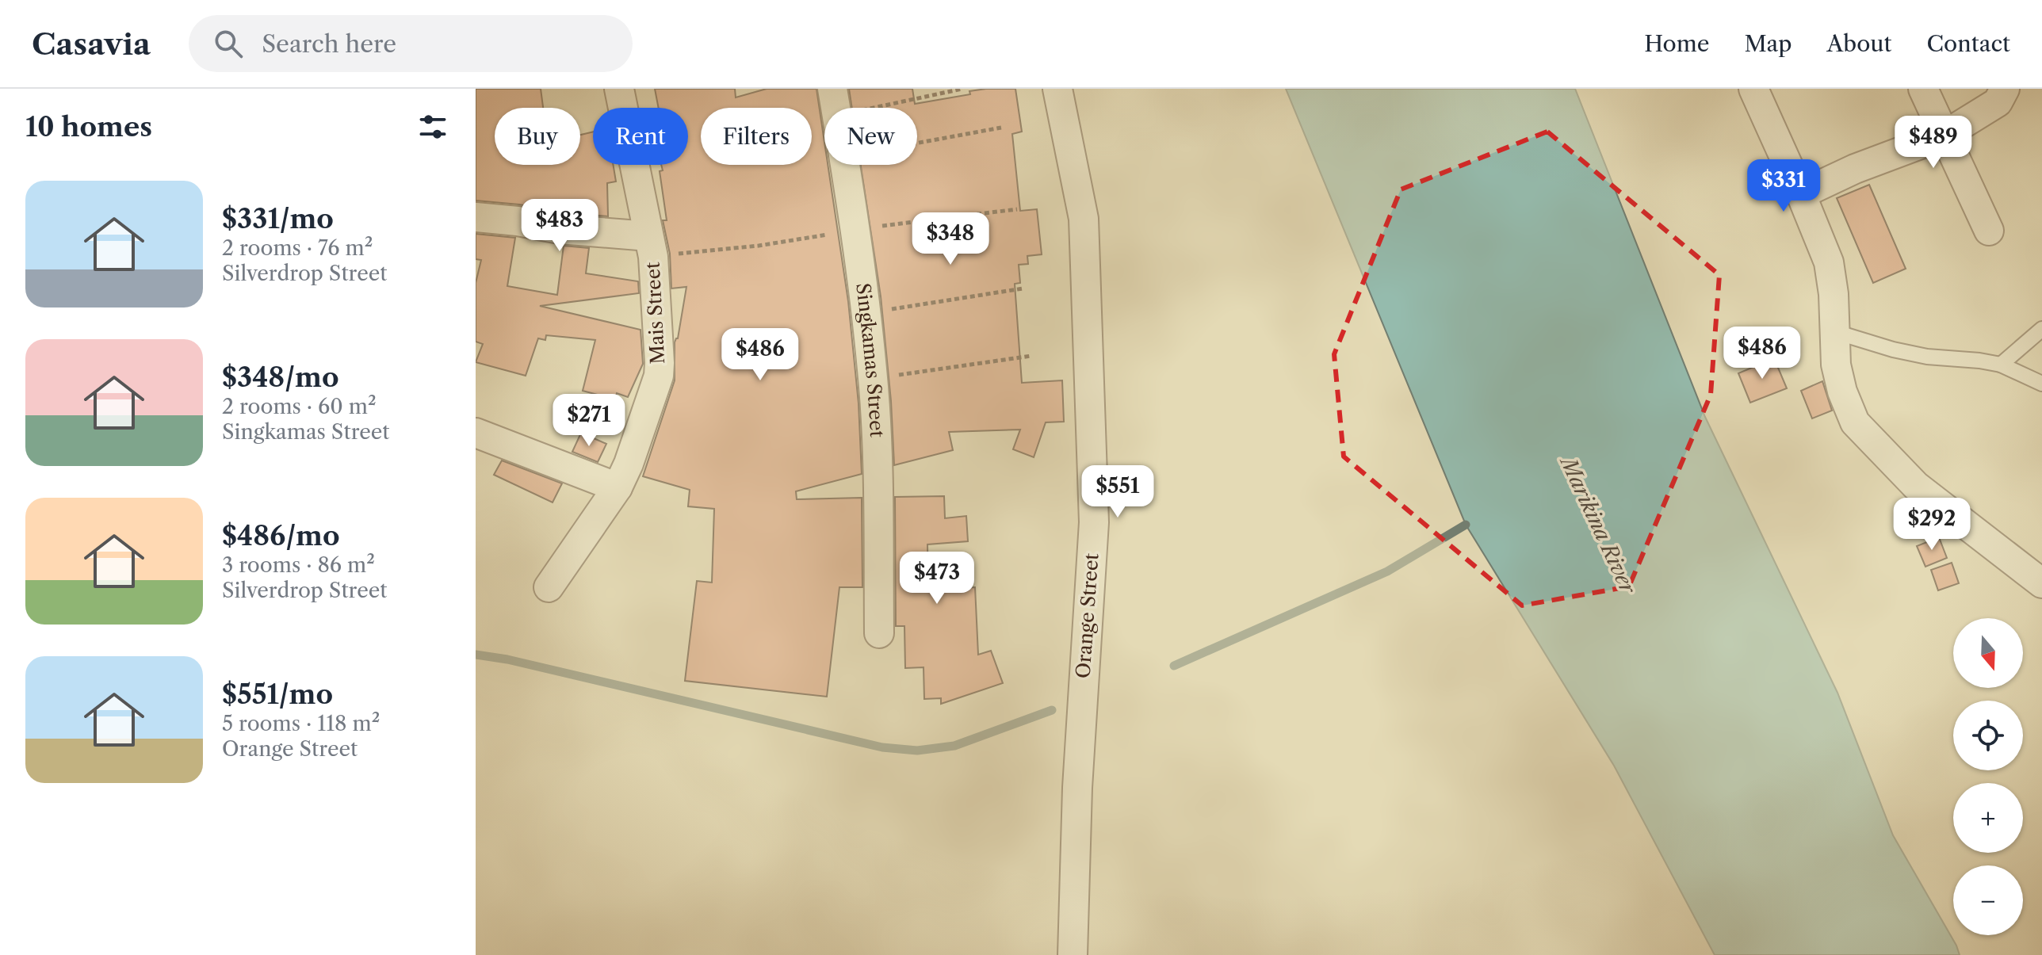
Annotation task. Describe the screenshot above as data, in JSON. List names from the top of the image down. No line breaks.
{"streets":{"street":["Mais Street","Singkamas Street","Orange Street"]},"water":["Marikina River"],"north":"bottom","page":{"header":"Casavia","search":"Search here","nav":["Home","Map","About","Contact"],"heading":"10 homes","chip":["Buy","Rent","Filters","New"],"price":["$489","$331","$483","$348","$486","$486","$271","$551","$292","$473"],"list":[{"name":"$331/mo","note":"2 rooms · 76 m² · Silverdrop Street"},{"name":"$348/mo","note":"2 rooms · 60 m² · Singkamas Street"},{"name":"$486/mo","note":"3 rooms · 86 m² · Silverdrop Street"},{"name":"$551/mo","note":"5 rooms · 118 m² · Orange Street"}],"map_buttons":["+","−"]}}
